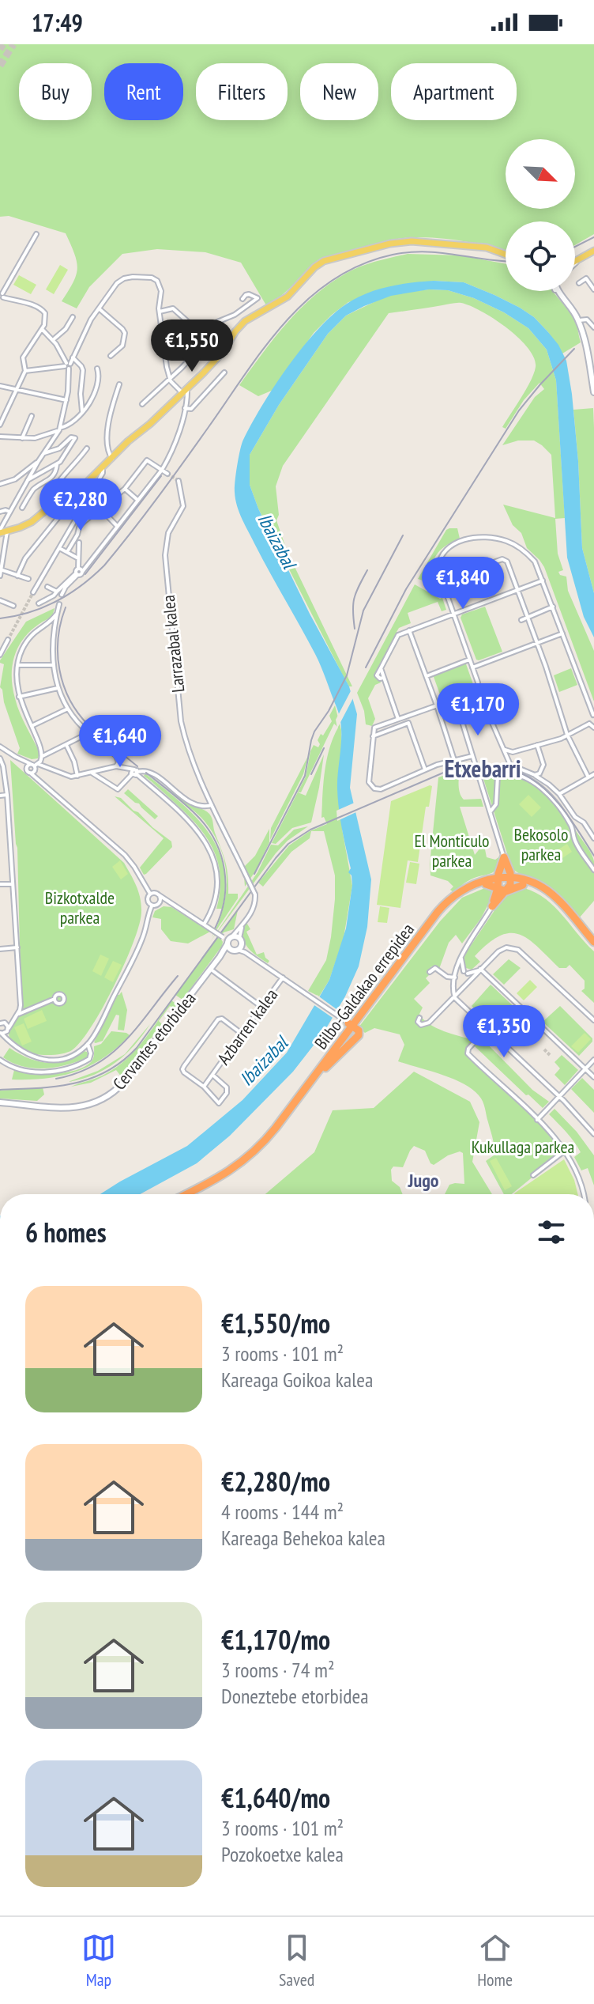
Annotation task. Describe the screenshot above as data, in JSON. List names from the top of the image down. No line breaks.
{"streets":{"highway":["Bilbo-Galdakao errepidea"],"street":["Larrazabal kalea","Azbarren kalea","Cervantes etorbidea"]},"districts":["Etxebarri","Jugo"],"water":["Ibaizabal"],"parks":["Bekosolo parkea","El Monticulo parkea","Bizkotxalde parkea","Kukullaga parkea"],"north":"bottom right","page":{"status":"17:49","chip":["Buy","Rent","Filters","New","Apartment"],"price":["€1,550","€2,280","€1,840","€1,170","€1,640","€1,350"],"heading":"6 homes","list":[{"name":"€1,550/mo","note":"3 rooms · 101 m² · Kareaga Goikoa kalea"},{"name":"€2,280/mo","note":"4 rooms · 144 m² · Kareaga Behekoa kalea"},{"name":"€1,170/mo","note":"3 rooms · 74 m² · Doneztebe etorbidea"},{"name":"€1,640/mo","note":"3 rooms · 101 m² · Pozokoetxe kalea"}],"tabs":["Map","Saved","Home"]}}
